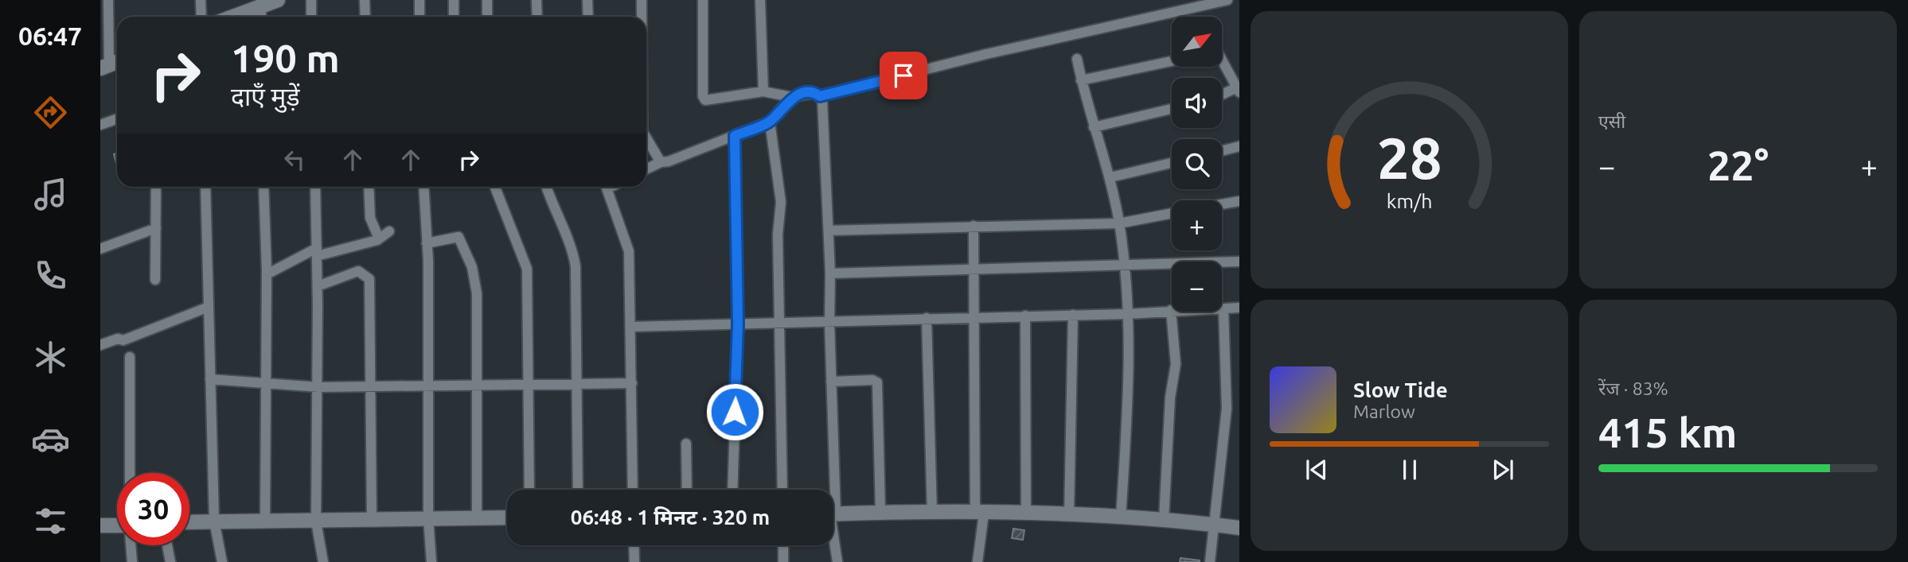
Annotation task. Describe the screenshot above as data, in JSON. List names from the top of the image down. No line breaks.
{"north":"top right","page":{"tabs":"06:47","tile":["एसी",["रेंज · 83%","415 km"]],"map_buttons":["+","−"],"turn":["190 m","दाएँ मुड़ें"],"heat":["−","22°","+"],"song":["Slow Tide","Marlow"],"limit":"30","trip":"06:48 · 1 मिनट · 320 m","gauge":["28","km/h"]}}
